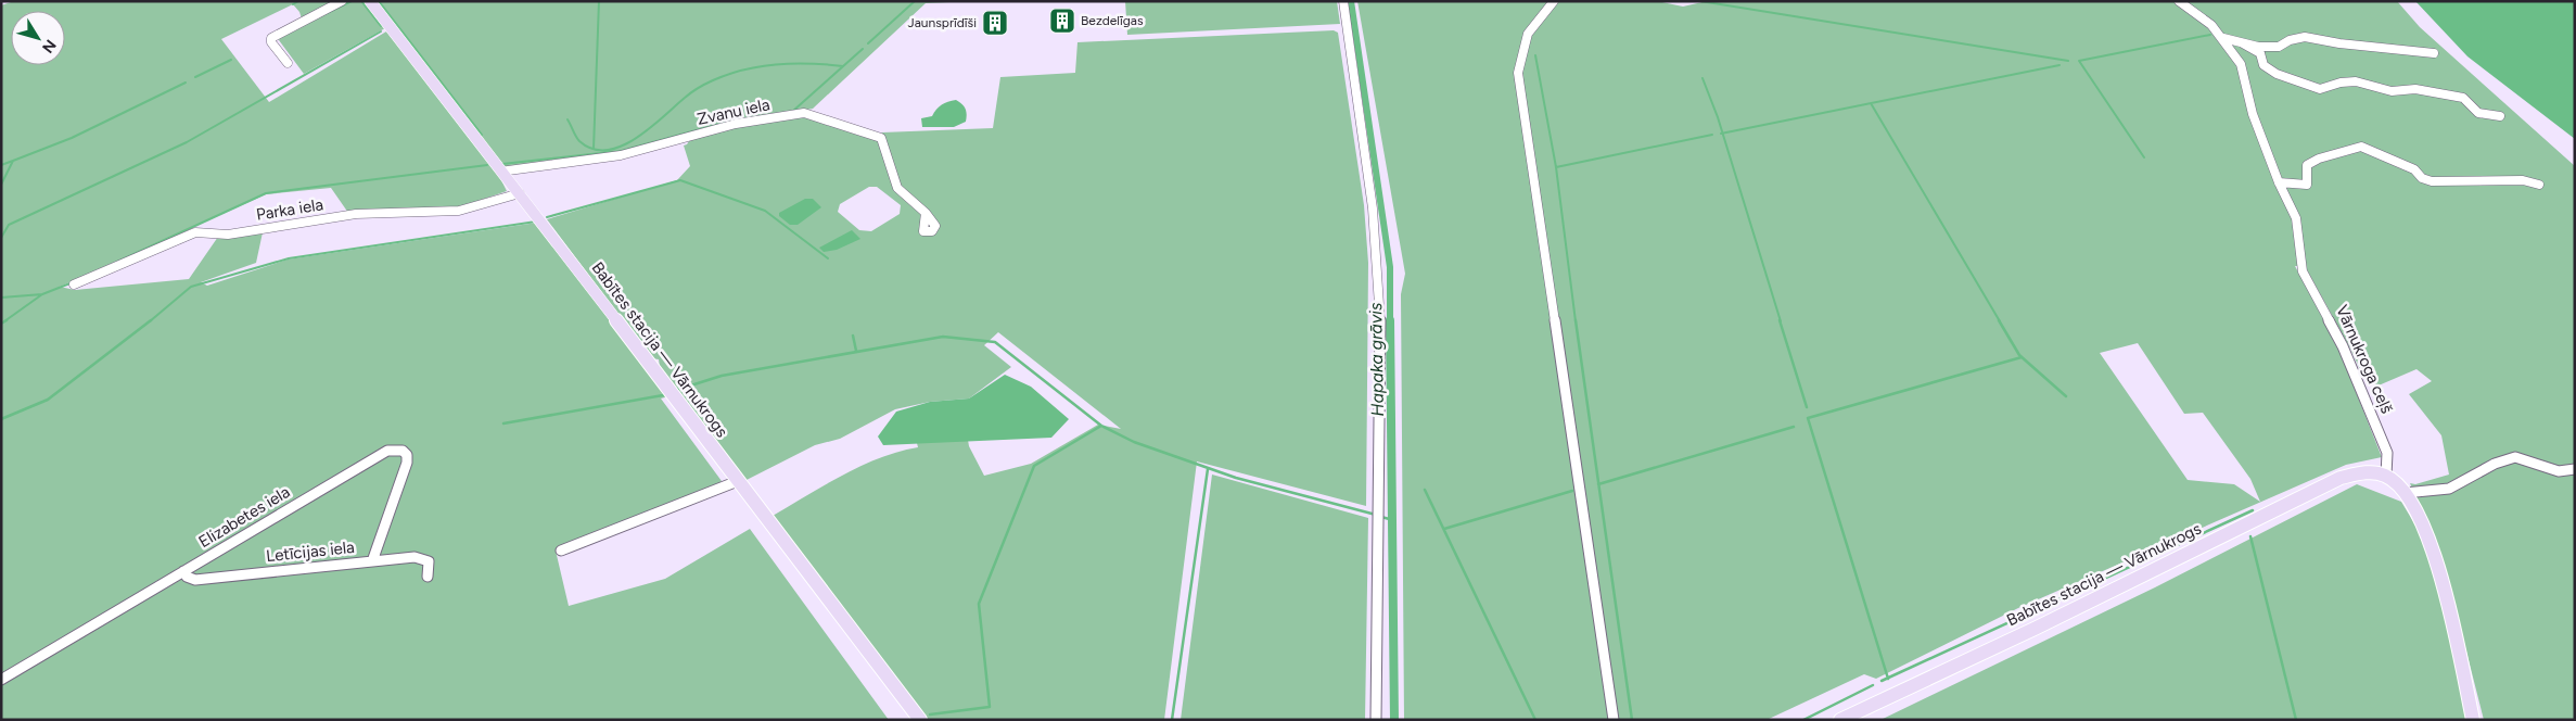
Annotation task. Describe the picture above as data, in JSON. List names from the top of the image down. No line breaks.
{"streets":{"main road":["Babītes stacija — Vārnukrogs"],"street":["Zvanu iela","Parka iela","Vārnukroga ceļš","Elizabetes iela","Letīcijas iela"]},"crossings":[["Zvanu iela","Babītes stacija — Vārnukrogs"],["Parka iela","Babītes stacija — Vārnukrogs"],["Babītes stacija — Vārnukrogs","Vārnukroga ceļš"],["Elizabetes iela","Letīcijas iela"]],"water":["Hapaka grāvis"],"places":{"building":["Bezdelīgas","Jaunsprīdīši"]},"north":"bottom right"}
